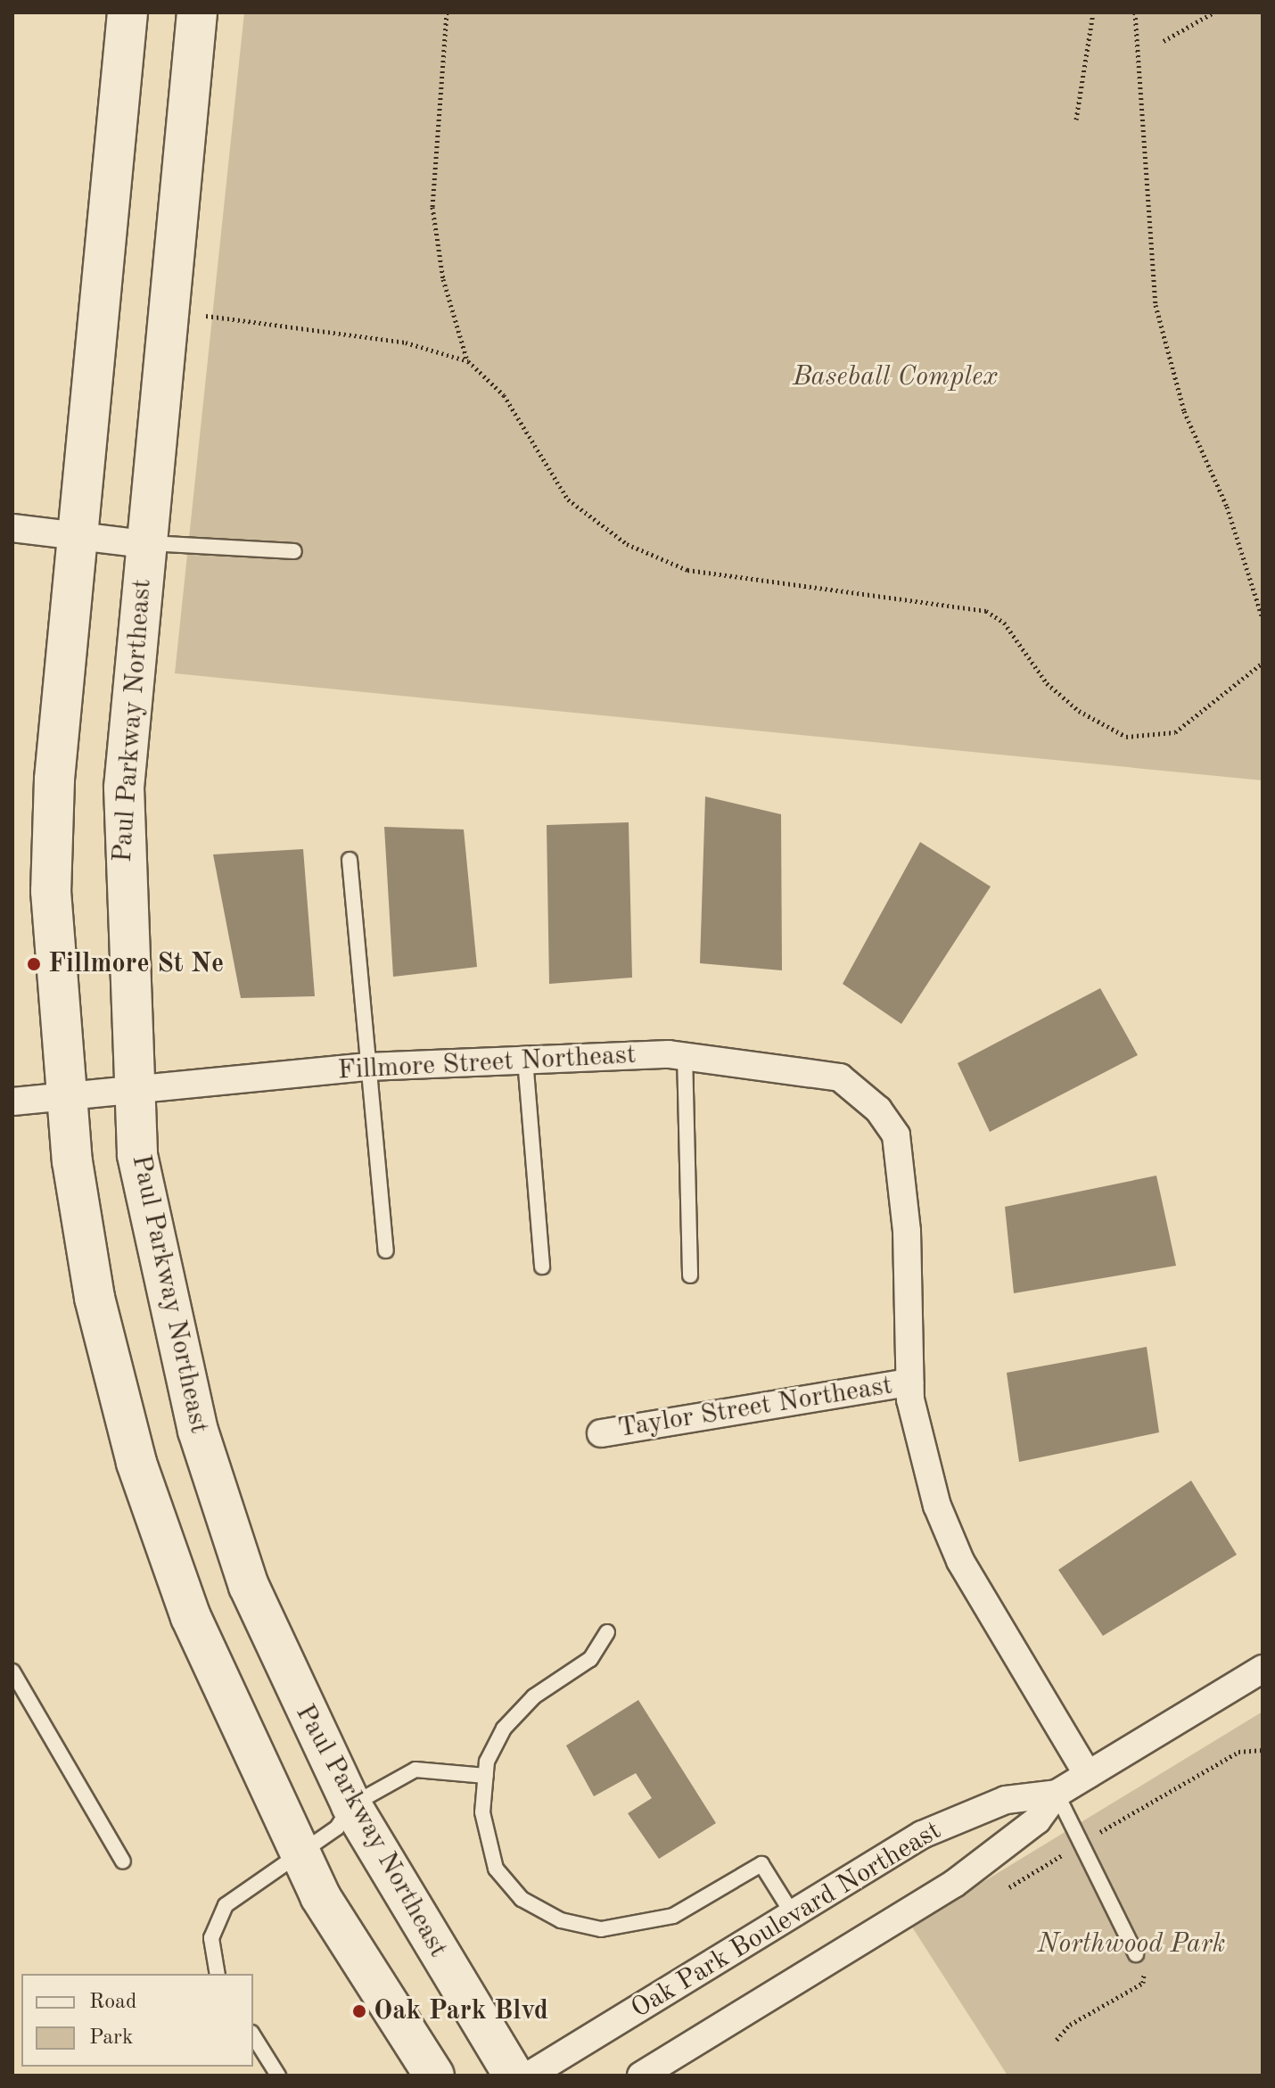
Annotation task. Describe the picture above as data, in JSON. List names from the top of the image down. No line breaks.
{"streets":{"street":["Paul Parkway Northeast","Fillmore Street Northeast","Taylor Street Northeast","Oak Park Boulevard Northeast"]},"crossings":[["Paul Parkway Northeast","Fillmore Street Northeast"],["Fillmore Street Northeast","Taylor Street Northeast"]],"parks":["Baseball Complex","Northwood Park"],"places":["Fillmore St Ne","Oak Park Blvd"],"legend":["Road","Park"]}
